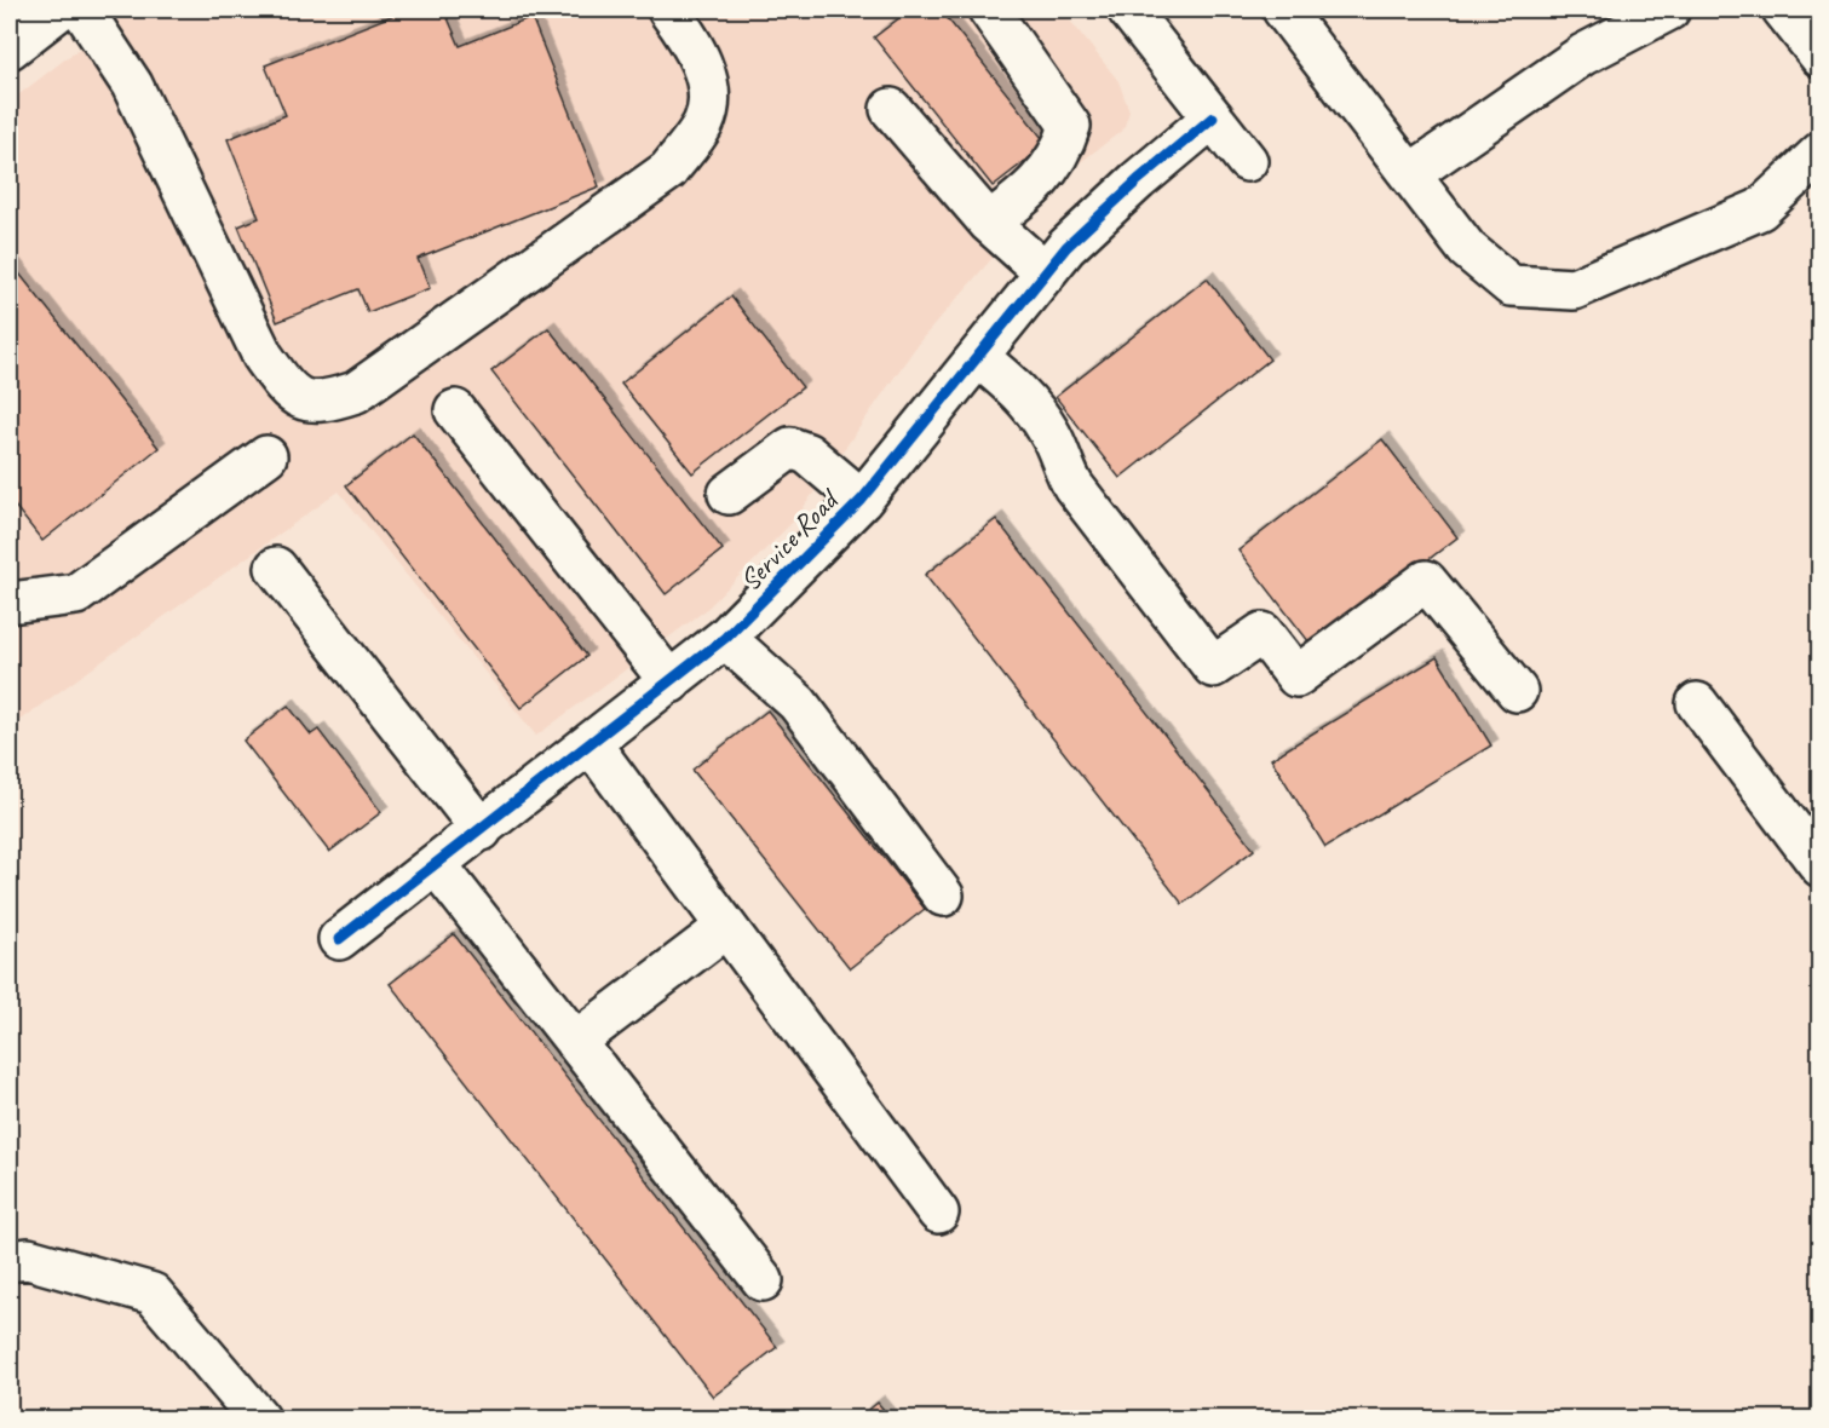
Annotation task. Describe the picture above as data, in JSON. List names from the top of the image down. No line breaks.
{"streets":{"street":["Service Road"]}}
